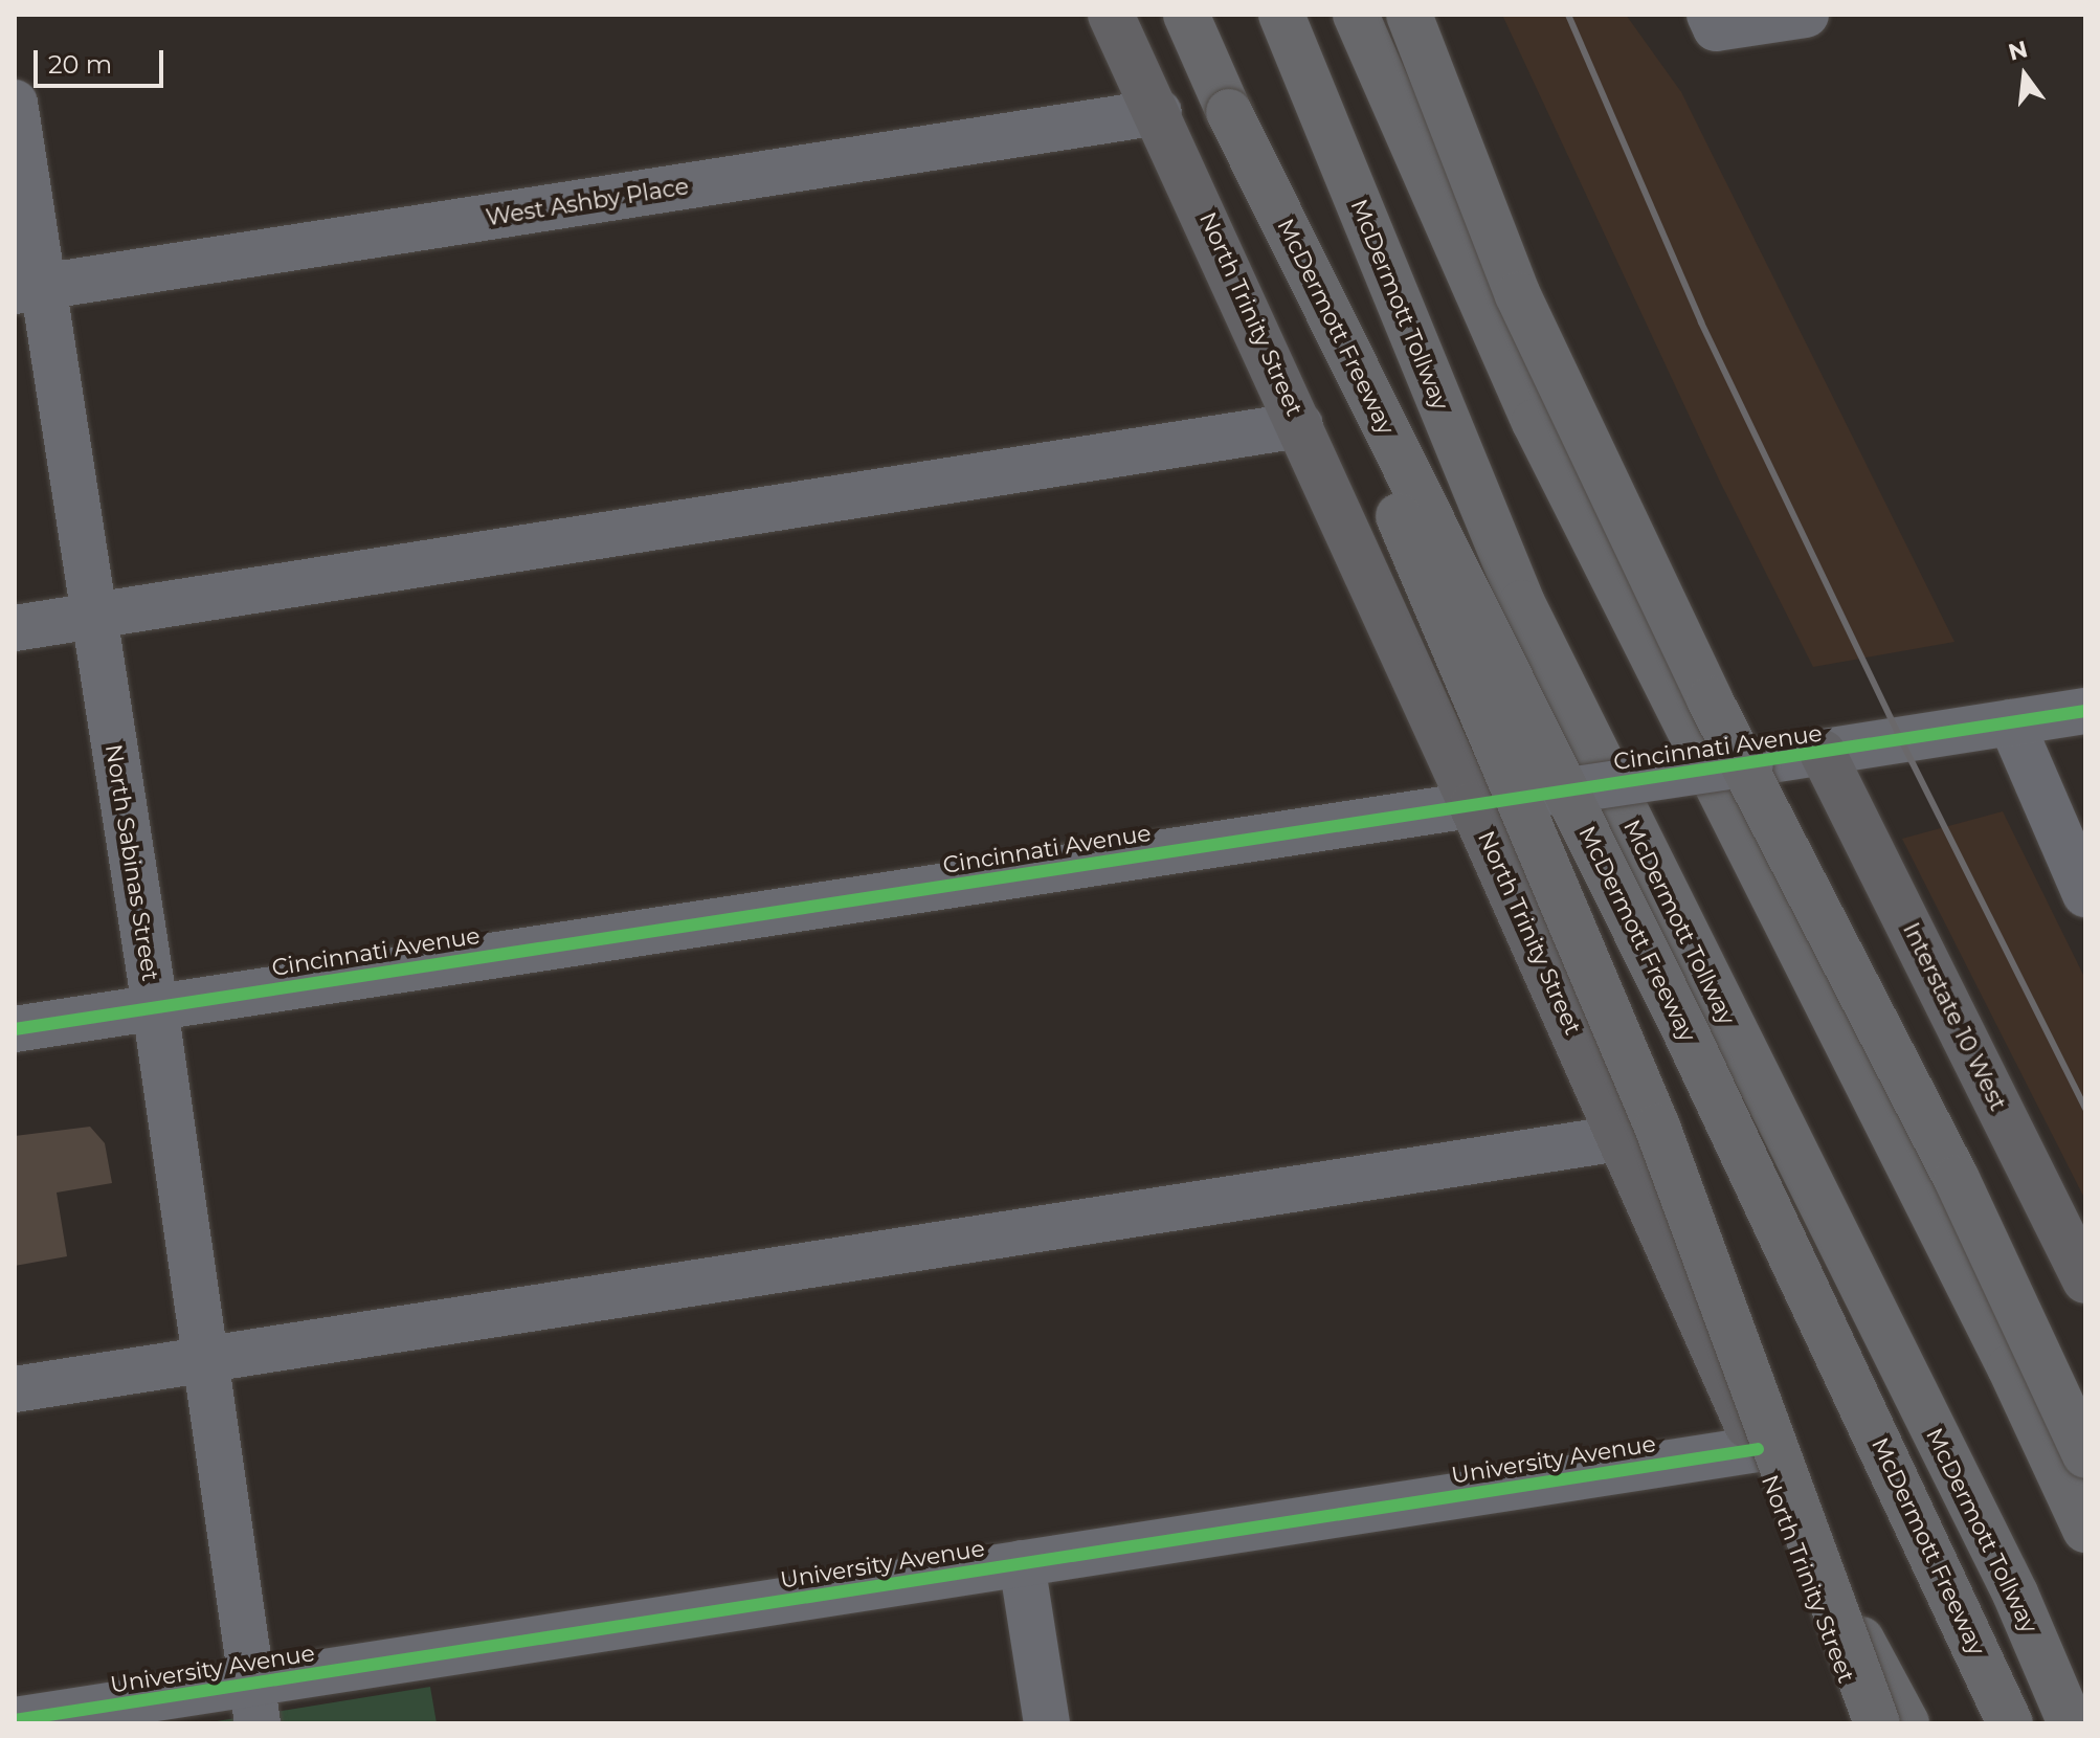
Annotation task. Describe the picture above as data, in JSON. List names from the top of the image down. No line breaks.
{"streets":{"highway":["McDermott Tollway","McDermott Freeway"],"main road":["North Trinity Street","Interstate 10 West"],"street":["West Ashby Place","Cincinnati Avenue","North Sabinas Street","University Avenue"]},"crossings":[["West Ashby Place","North Trinity Street"],["West Ashby Place","North Sabinas Street"],["North Trinity Street","Cincinnati Avenue"],["North Trinity Street","University Avenue"],["Cincinnati Avenue","North Sabinas Street"],["Cincinnati Avenue","Interstate 10 West"],["North Sabinas Street","University Avenue"]],"scale_bar":"20 m","north":"top"}
